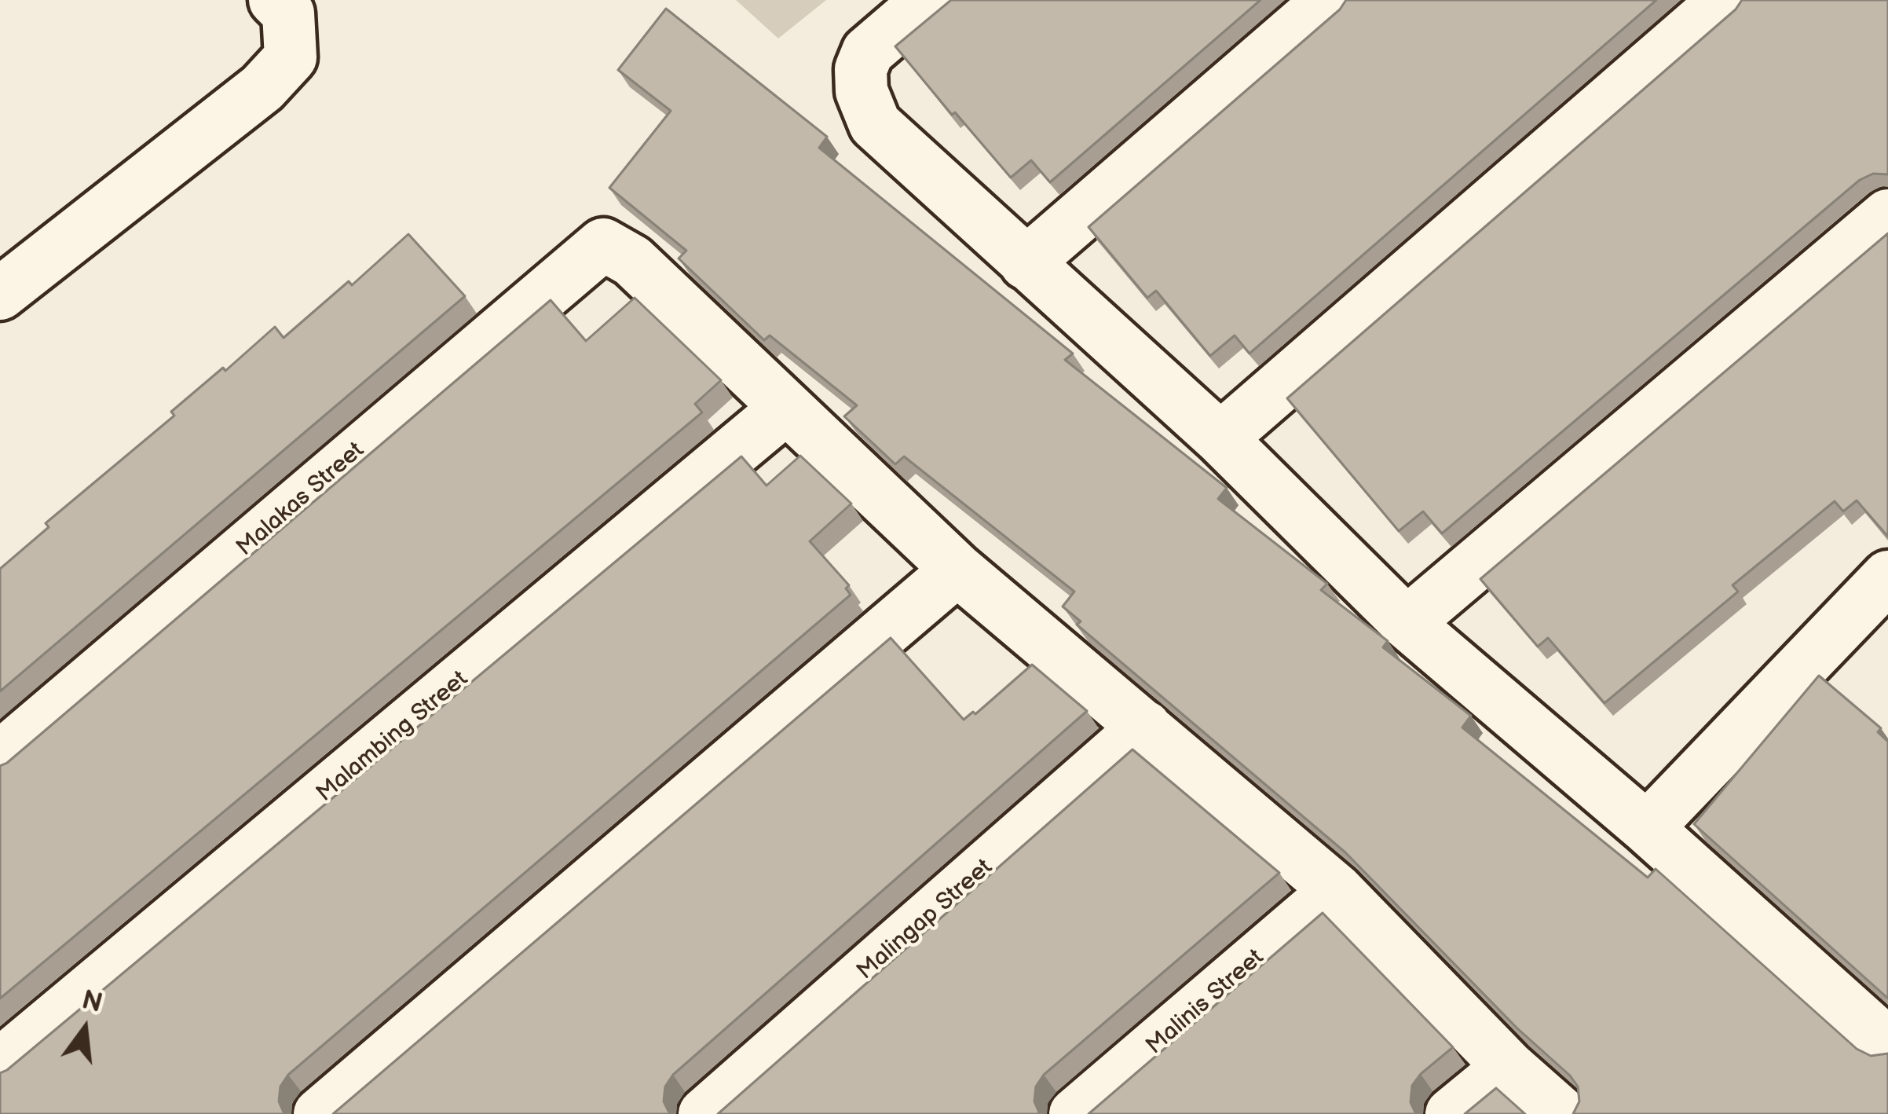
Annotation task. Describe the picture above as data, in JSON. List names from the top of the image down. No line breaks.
{"streets":{"street":["Malakas Street","Malambing Street","Malingap Street","Malinis Street"]},"crossings":[["Malakas Street","Malambing Street"]],"north":"top"}
